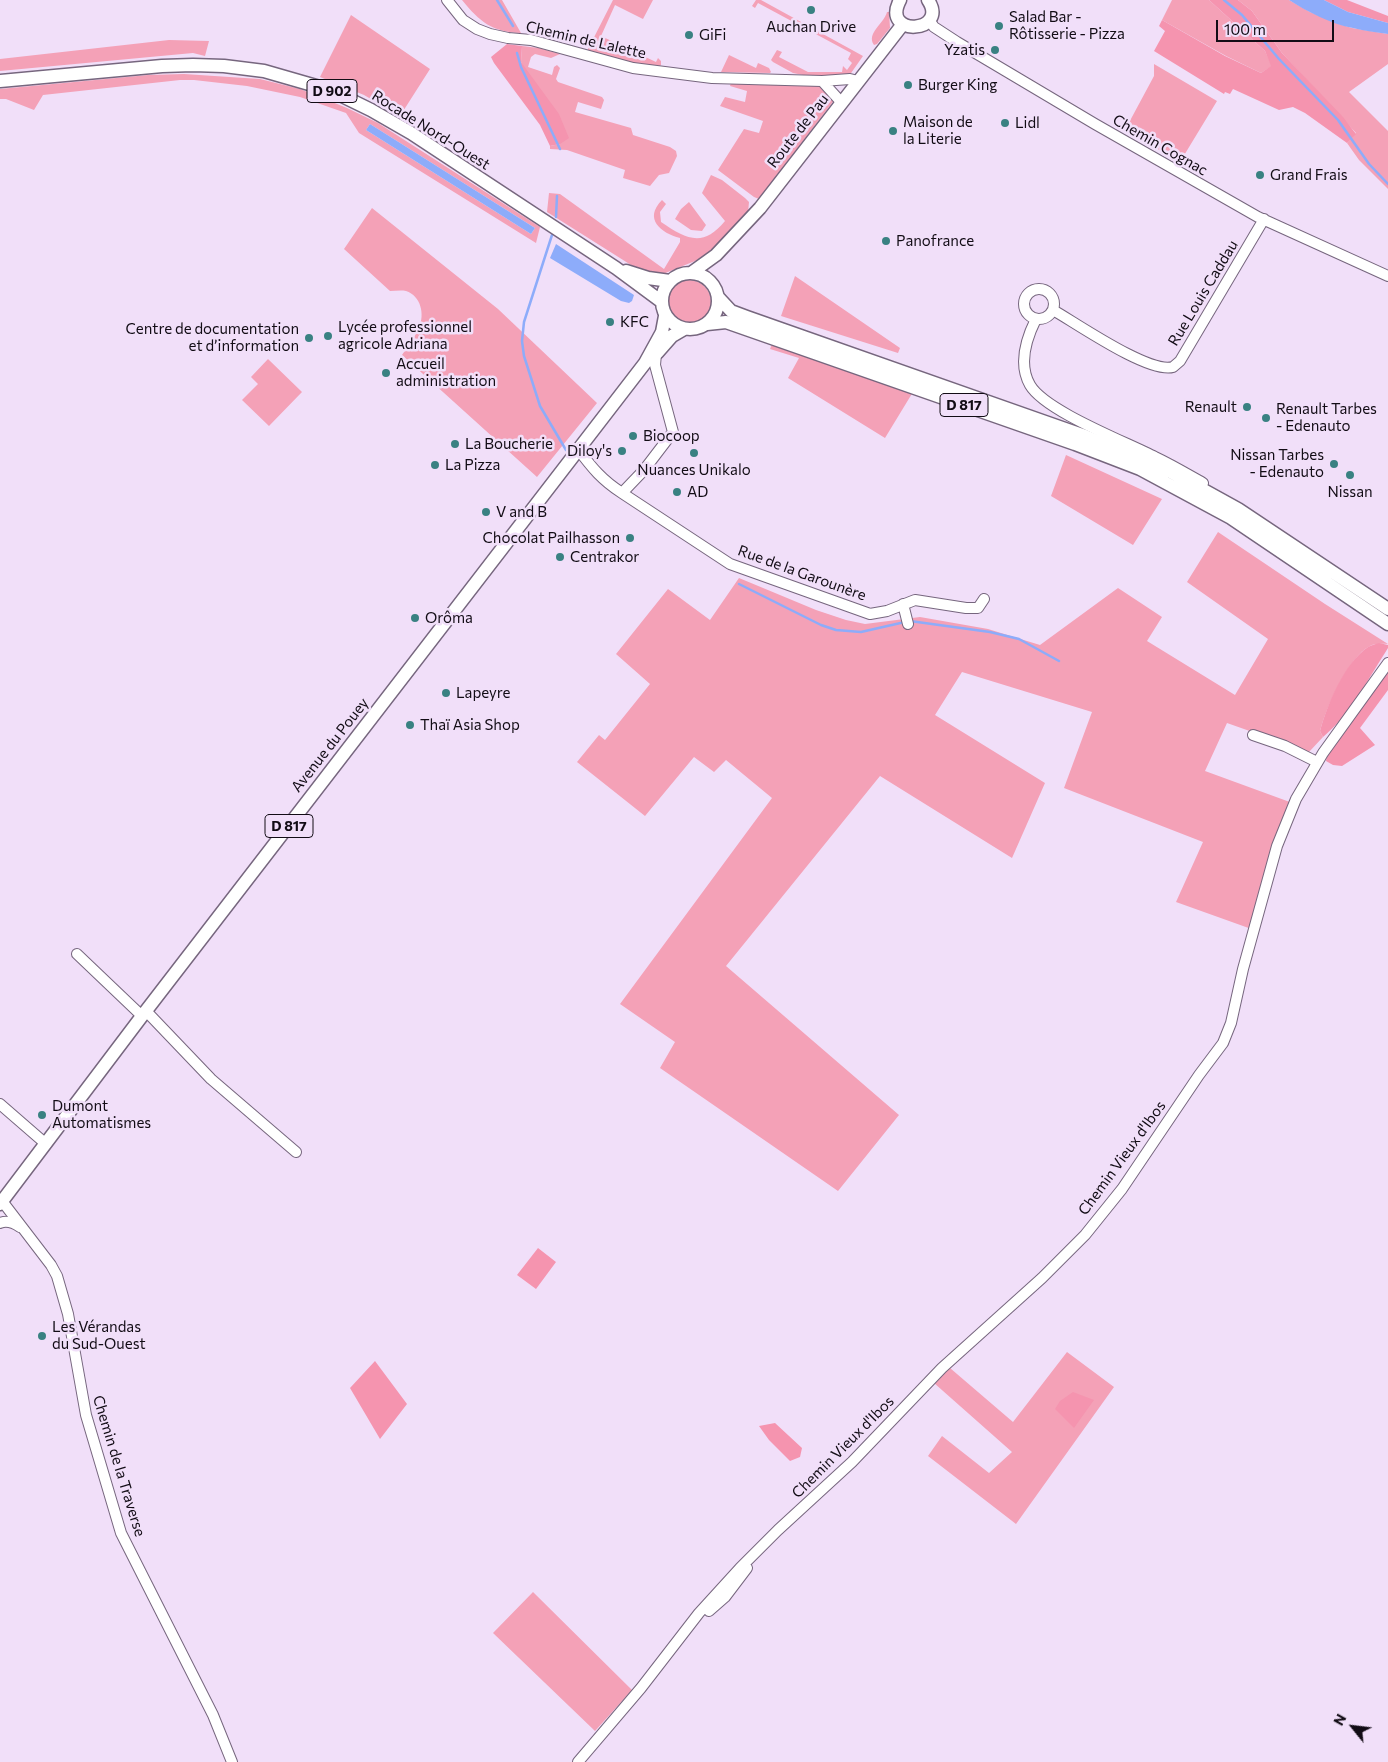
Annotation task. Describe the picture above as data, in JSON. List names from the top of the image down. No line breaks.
{"streets":{"main road":["D 902","Rocade Nord-Ouest","Route de Pau","D 817","Avenue du Pouey"],"street":["Chemin de Lalette","Chemin Cognac","Rue Louis Caddau","Rue de la Garounère","Chemin Vieux d'Ibos","Chemin de la Traverse"]},"crossings":[["Chemin de Lalette","Route de Pau"],["Rocade Nord-Ouest","Route de Pau"],["Rocade Nord-Ouest","D 817"],["Route de Pau","D 817"],["Chemin Cognac","Rue Louis Caddau"],["D 817","Rue de la Garounère"],["D 817","Avenue du Pouey"],["Rue de la Garounère","Avenue du Pouey"],["Avenue du Pouey","Chemin de la Traverse"]],"places":["Auchan Drive","Salad Bar - Rôtisserie - Pizza","GiFi","Yzatis","Burger King","Lidl","Maison de la Literie","Grand Frais","Panofrance","KFC","Lycée professionnel agricole Adriana","Centre de documentation et d’information","Accueil administration","Renault","Renault Tarbes - Edenauto","Biocoop","La Boucherie","Diloy's","Nuances Unikalo","Nissan Tarbes - Edenauto","La Pizza","Nissan","AD","V and B","Chocolat Pailhasson","Centrakor","Orôma","Lapeyre","Thaï Asia Shop","Dumont Automatismes","Les Vérandas du Sud-Ouest"],"scale_bar":"100 m","north":"top left"}
